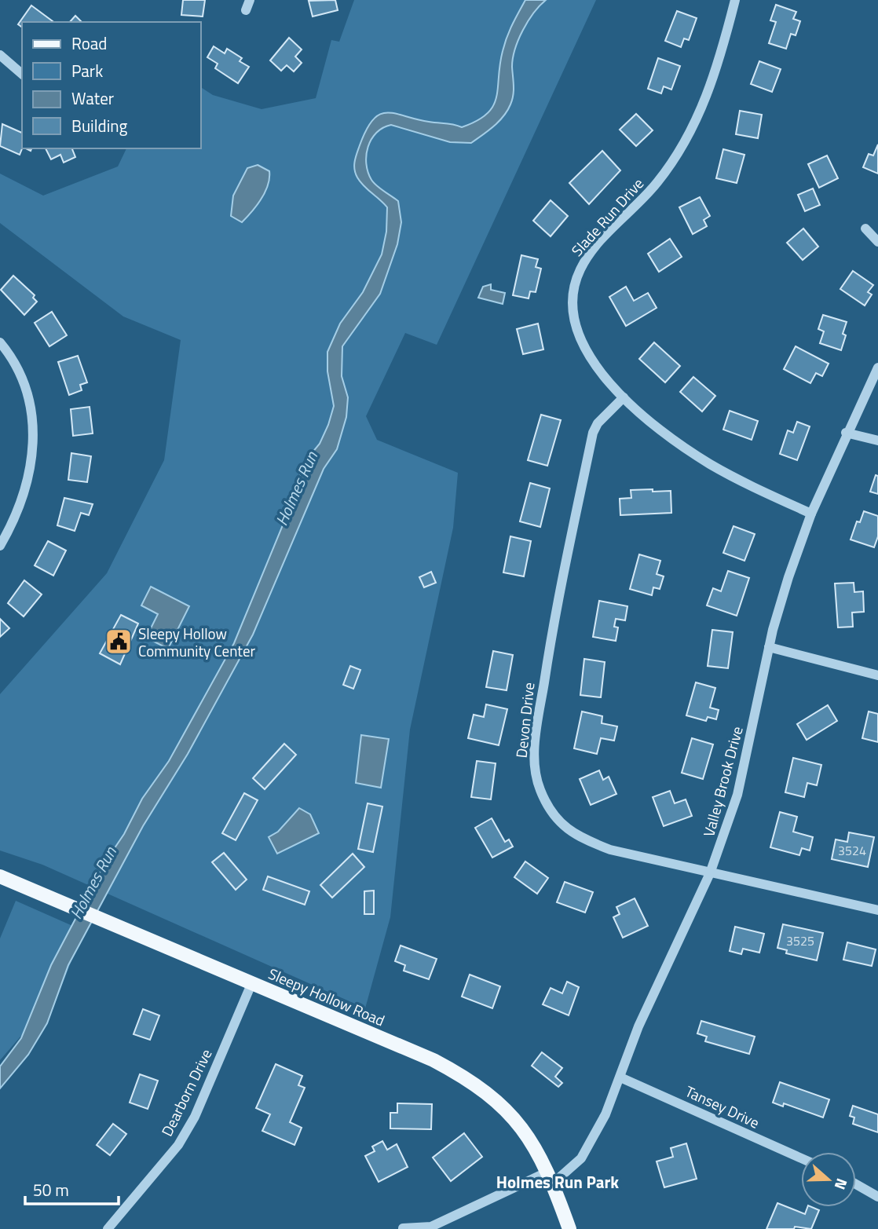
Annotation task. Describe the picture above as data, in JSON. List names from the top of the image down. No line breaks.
{"streets":{"main road":["Sleepy Hollow Road"],"street":["Slade Run Drive","Devon Drive","Valley Brook Drive","Dearborn Drive","Tansey Drive"]},"crossings":[["Slade Run Drive","Devon Drive"],["Slade Run Drive","Valley Brook Drive"],["Devon Drive","Valley Brook Drive"],["Valley Brook Drive","Sleepy Hollow Road"],["Valley Brook Drive","Tansey Drive"],["Sleepy Hollow Road","Dearborn Drive"]],"districts":["Holmes Run Park"],"water":["Holmes Run"],"places":{"public building":["Sleepy Hollow Community Center"]},"house_numbers":["3524","3525"],"legend":["Road","Park","Water","Building"],"scale_bar":"50 m","north":"right"}
